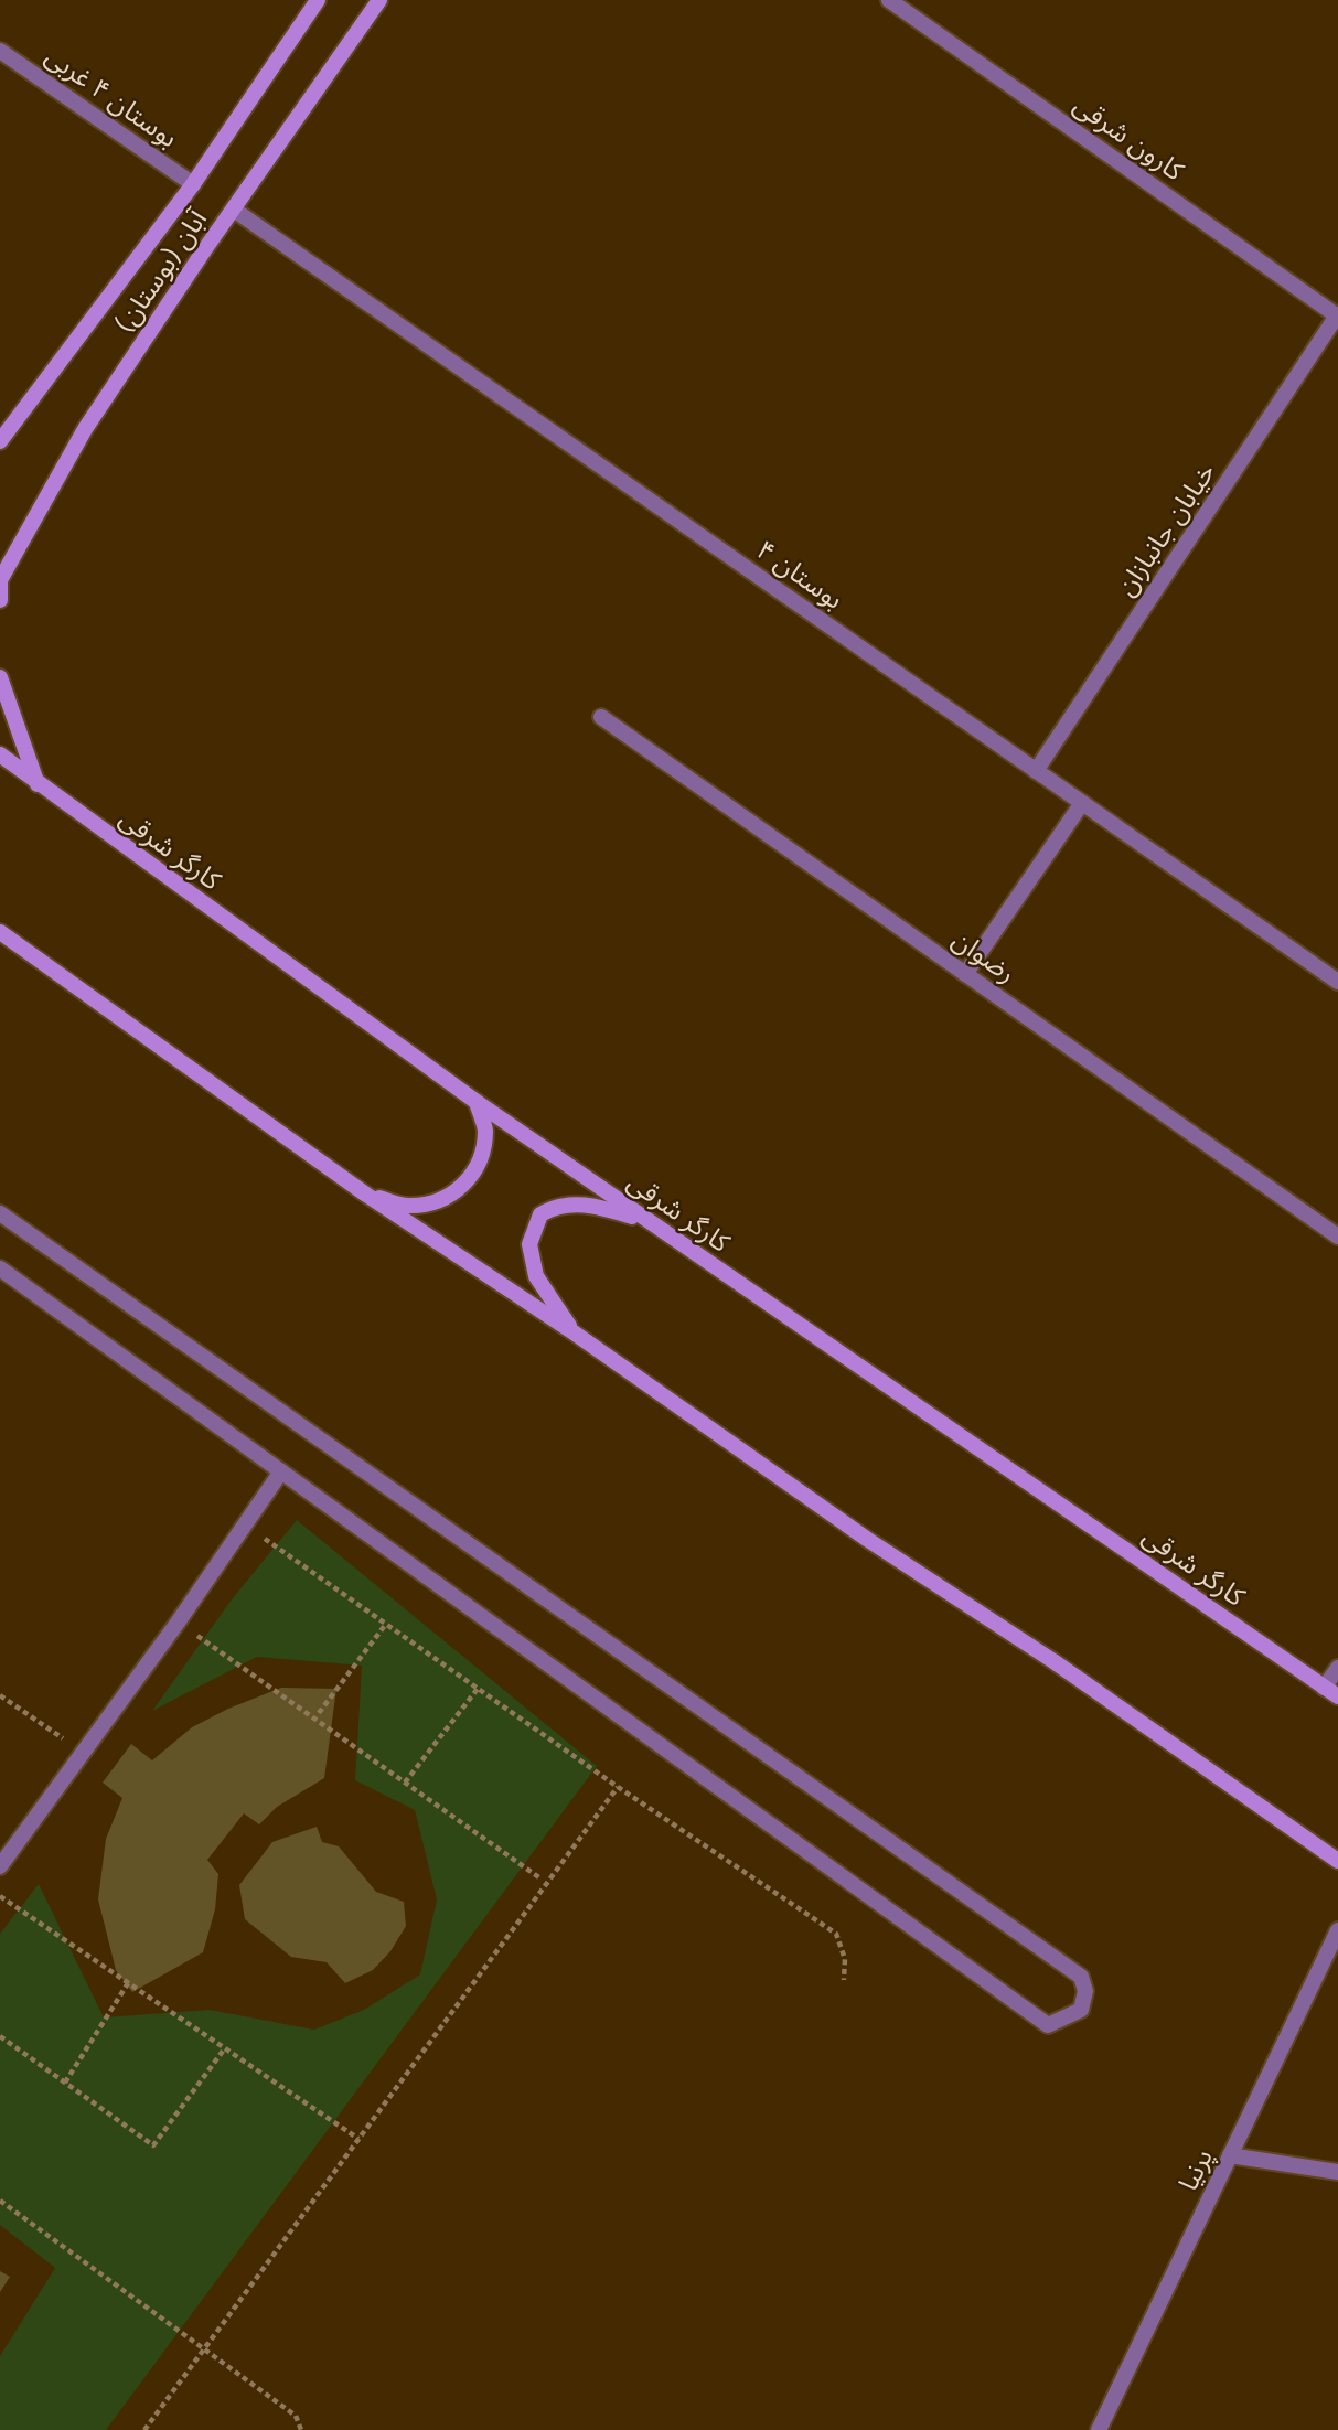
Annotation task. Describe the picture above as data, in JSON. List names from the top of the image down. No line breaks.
{"streets":{"main road":["آبان (بوستان)","کارگر شرقی"],"street":["بوستان ۴ غربی","کارون شرقی","خیابان جانبازان","بوستان ۴","رضوان","پرنیا"]},"crossings":[["بوستان ۴ غربی","آبان (بوستان)"],["کارون شرقی","خیابان جانبازان"],["آبان (بوستان)","بوستان ۴"],["خیابان جانبازان","بوستان ۴"]]}
